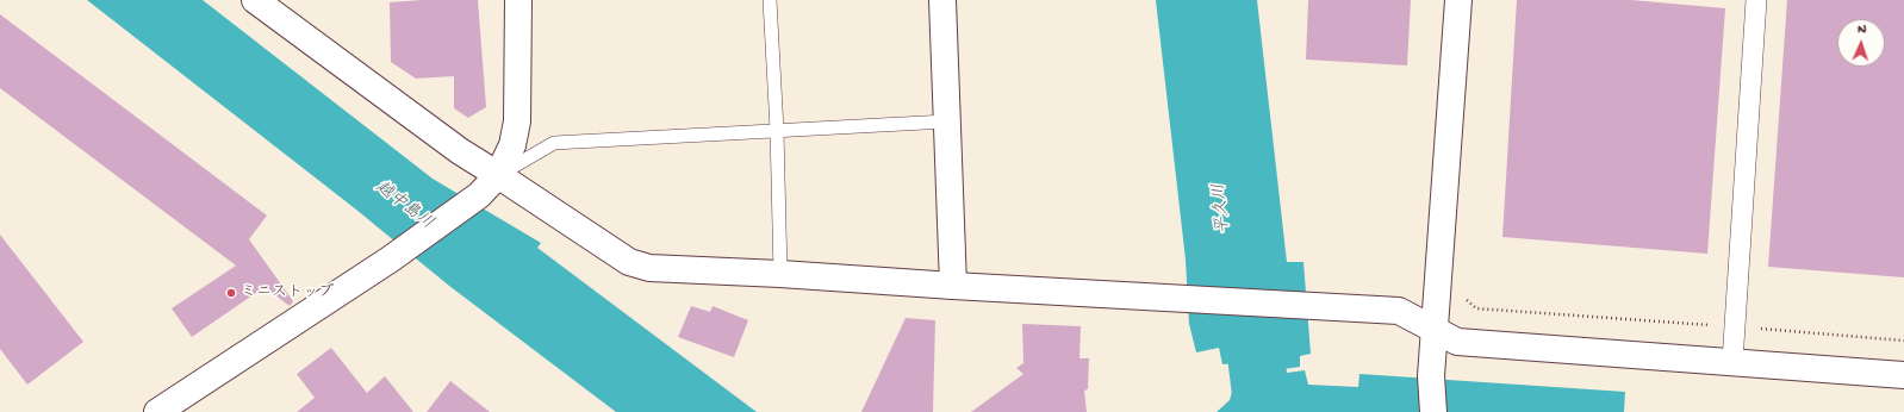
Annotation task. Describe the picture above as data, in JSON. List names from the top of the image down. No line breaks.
{"water":["越中島川","平久川"],"places":["ミニストップ"],"north":"top"}
